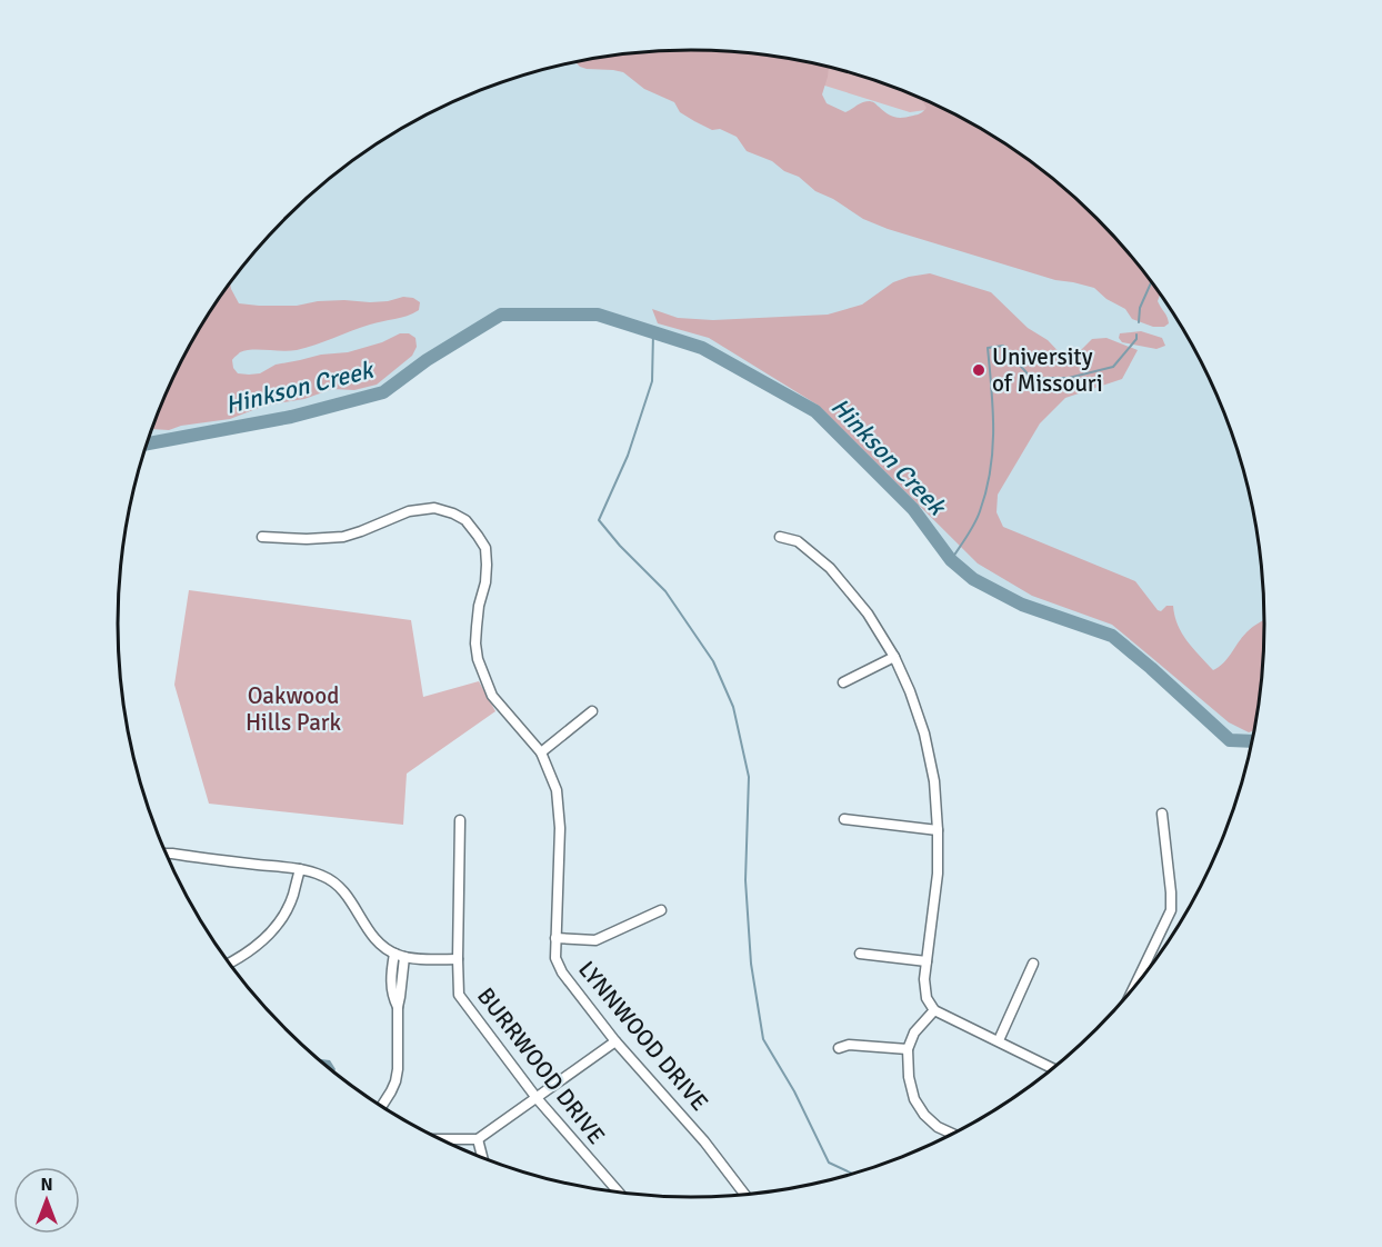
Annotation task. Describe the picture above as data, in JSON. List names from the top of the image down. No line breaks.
{"streets":{"street":["LYNNWOOD DRIVE","BURRWOOD DRIVE"]},"water":["Hinkson Creek"],"parks":["Oakwood Hills Park"],"places":["University of Missouri"],"north":"top"}
